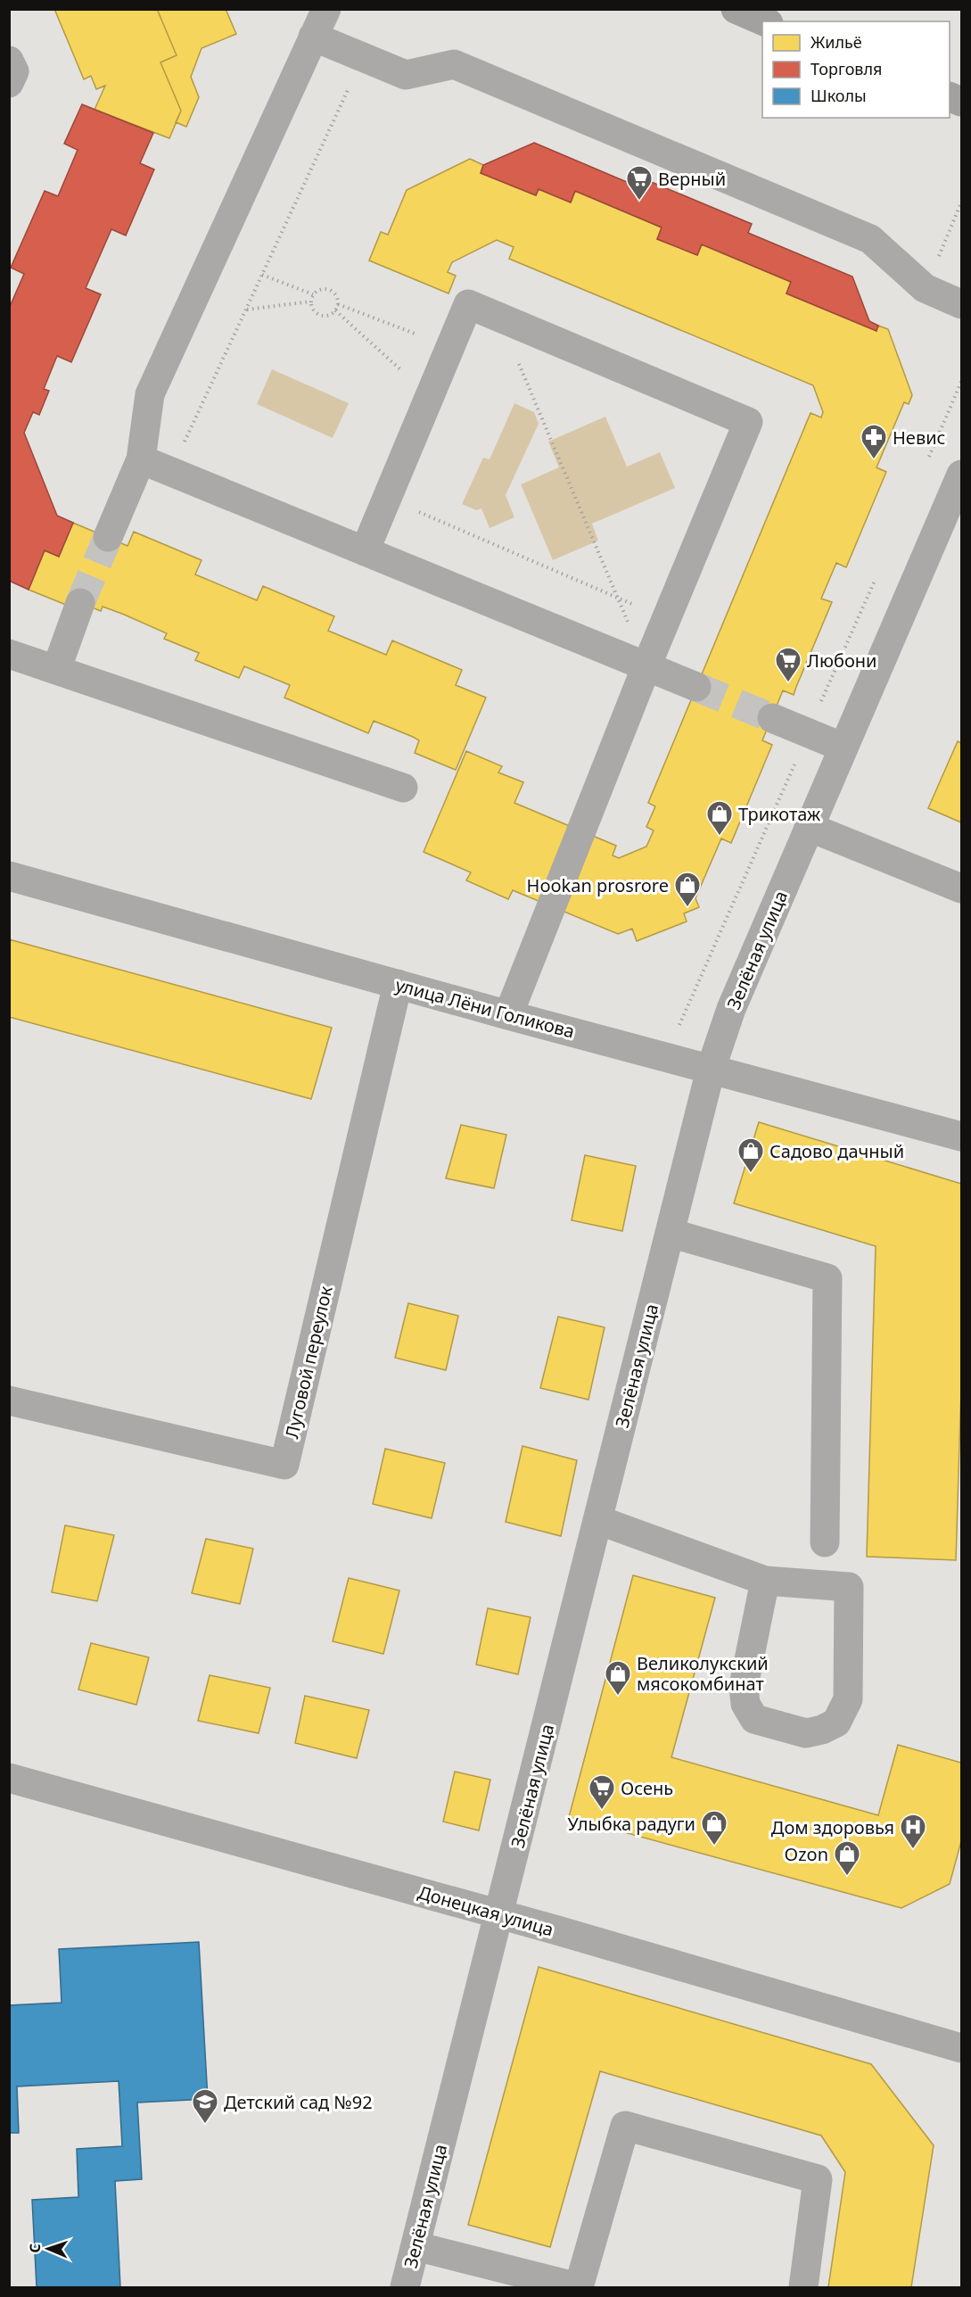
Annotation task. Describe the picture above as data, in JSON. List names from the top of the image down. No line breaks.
{"streets":{"street":["Зелёная улица","улица Лёни Голикова","Луговой переулок","Донецкая улица"]},"crossings":[["Зелёная улица","улица Лёни Голикова"],["Зелёная улица","Донецкая улица"],["улица Лёни Голикова","Луговой переулок"]],"places":{"supermarket":["Верный","Любони","Осень"],"pharmacy":["Невис"],"shop":["Трикотаж","Hookan prosrore","Садово дачный","Великолукский мясокомбинат","Улыбка радуги","Ozon"],"hospital":["Дом здоровья"],"school or university":["Детский сад №92"]},"legend":["Жильё","Торговля","Школы"],"north":"left"}
